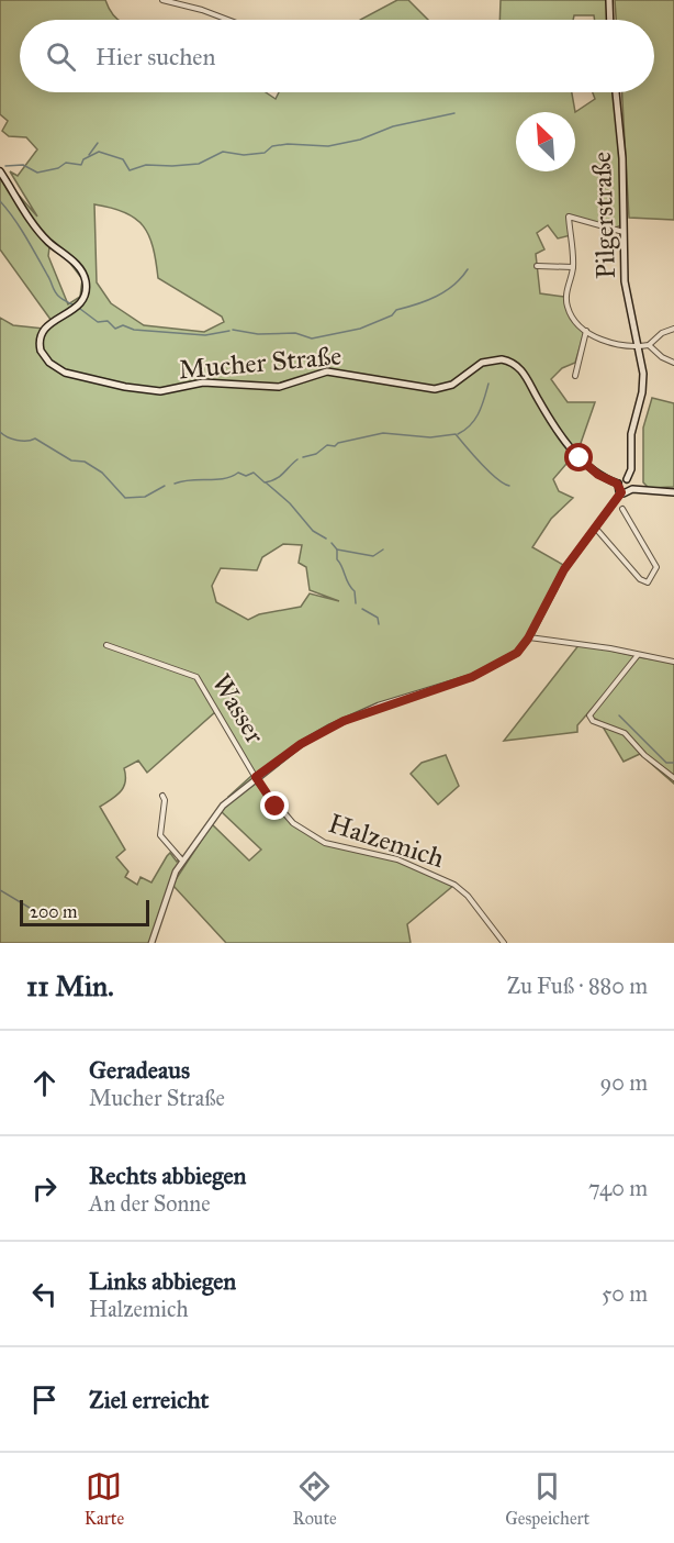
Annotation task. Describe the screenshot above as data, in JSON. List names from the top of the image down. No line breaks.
{"streets":{"main road":["Pilgerstraße","Mucher Straße"],"street":["Wasser","Halzemich"]},"crossings":[["Wasser","Halzemich"]],"scale_bar":"200 m","north":"top left","page":{"search":"Hier suchen","scale":"200 m","heading":["11 Min.","Zu Fuß · 880 m"],"list":[["Geradeaus","Mucher Straße","90 m"],["Rechts abbiegen","An der Sonne","740 m"],["Links abbiegen","Halzemich","50 m"],"Ziel erreicht"],"nav":["Karte","Route","Gespeichert"]}}
